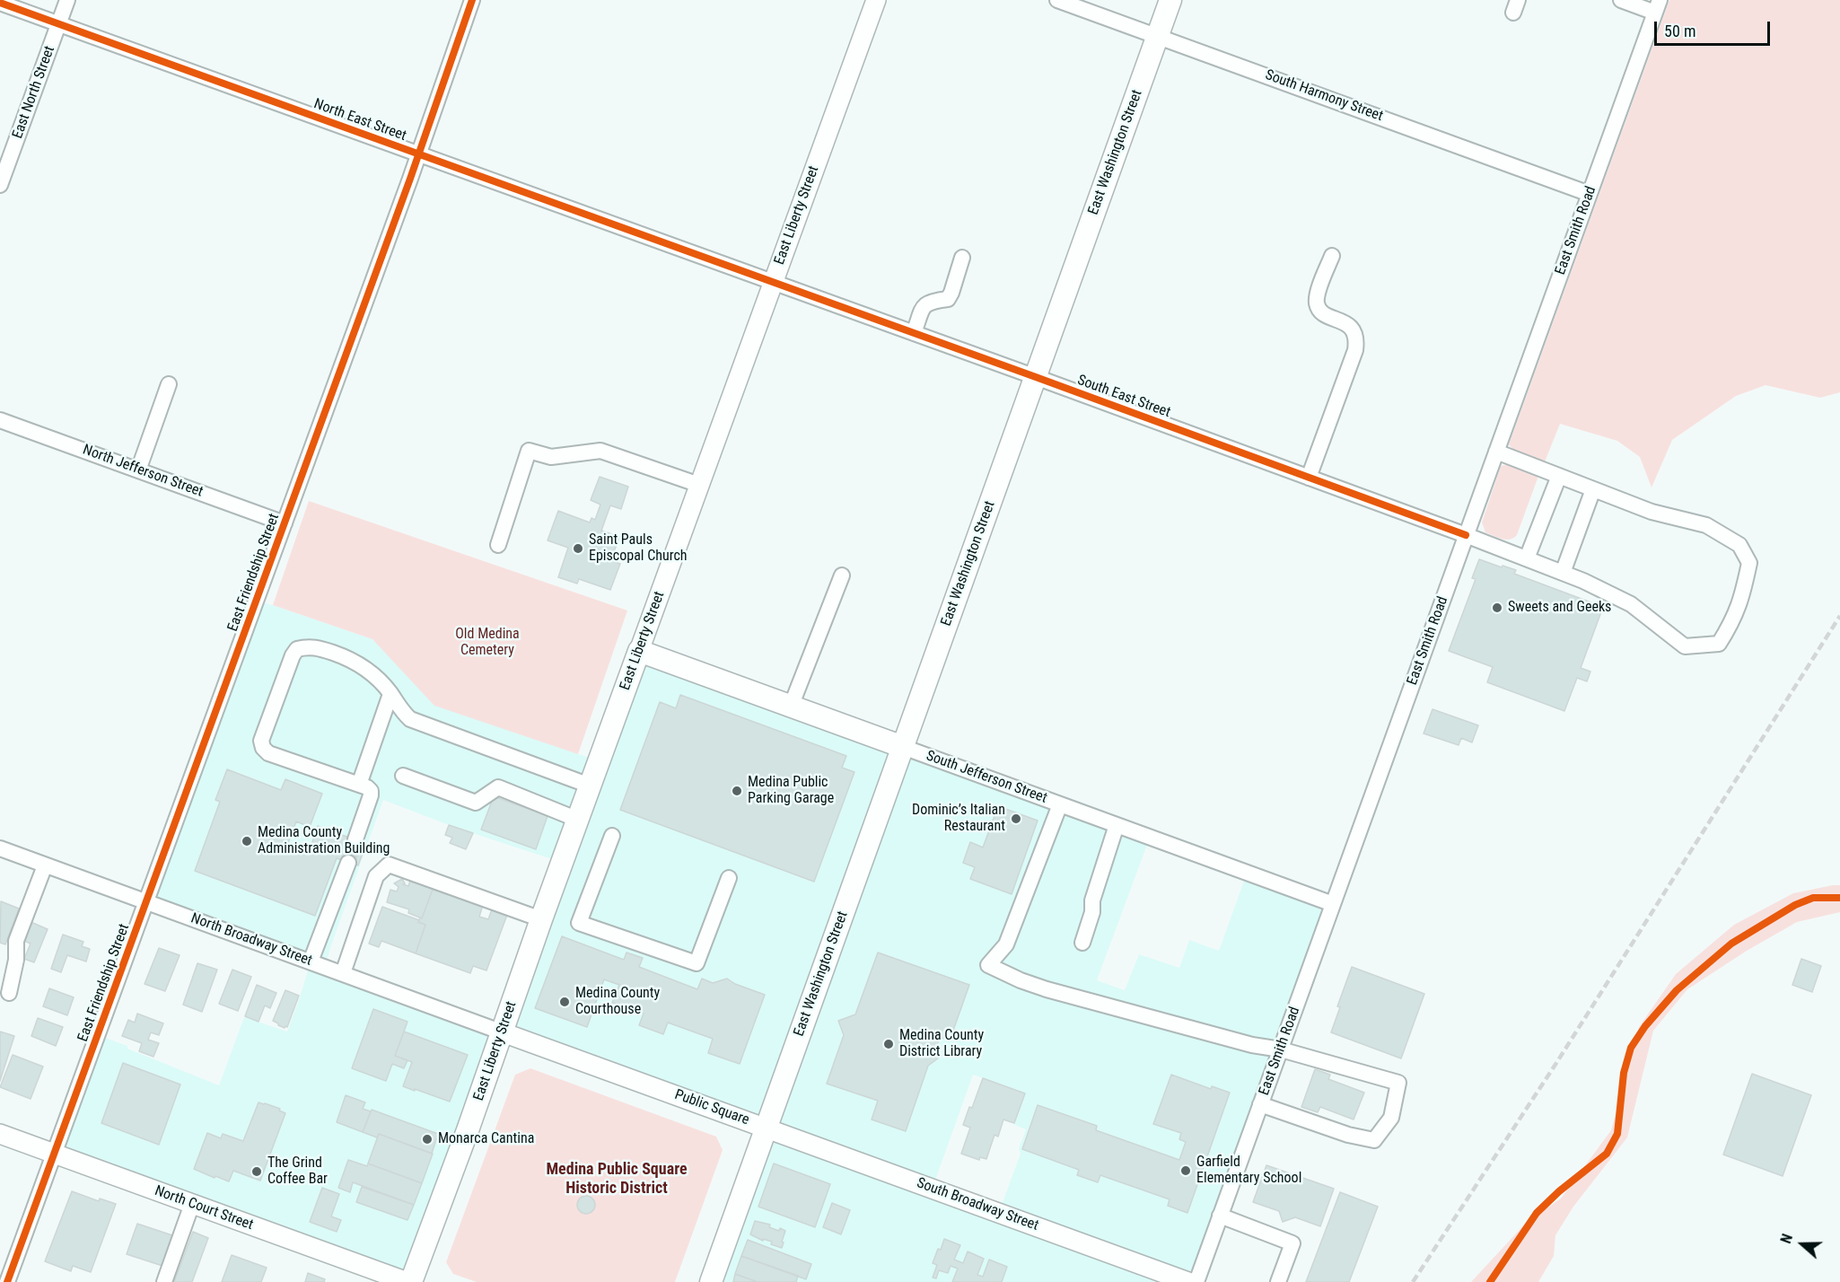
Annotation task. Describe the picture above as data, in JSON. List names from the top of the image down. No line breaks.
{"streets":{"highway":["East Washington Street","East Liberty Street","South Jefferson Street","Public Square"],"main road":["South Broadway Street","North Court Street"],"street":["East North Street","South Harmony Street","North East Street","East Smith Road","South East Street","North Jefferson Street","East Friendship Street","North Broadway Street"]},"crossings":[["East North Street","North East Street"],["South Harmony Street","East Washington Street"],["South Harmony Street","East Smith Road"],["North East Street","East Liberty Street"],["North East Street","South East Street"],["North East Street","East Friendship Street"],["East Washington Street","South East Street"],["East Washington Street","South Jefferson Street"],["East Washington Street","Public Square"],["East Washington Street","South Broadway Street"],["East Liberty Street","South East Street"],["East Liberty Street","South Jefferson Street"],["East Liberty Street","North Broadway Street"],["East Liberty Street","Public Square"],["East Liberty Street","North Court Street"],["East Smith Road","South East Street"],["East Smith Road","South Jefferson Street"],["North Jefferson Street","East Friendship Street"],["East Friendship Street","North Broadway Street"],["East Friendship Street","North Court Street"],["North Broadway Street","Public Square"],["Public Square","South Broadway Street"]],"districts":["Medina Public Square Historic District"],"parks":["Old Medina Cemetery"],"places":["Saint Pauls Episcopal Church","Sweets and Geeks","Medina Public Parking Garage","Dominic’s Italian Restaurant","Medina County Administration Building","Medina County Courthouse","Medina County District Library","Monarca Cantina","Garfield Elementary School","The Grind Coffee Bar"],"scale_bar":"50 m","north":"left"}
